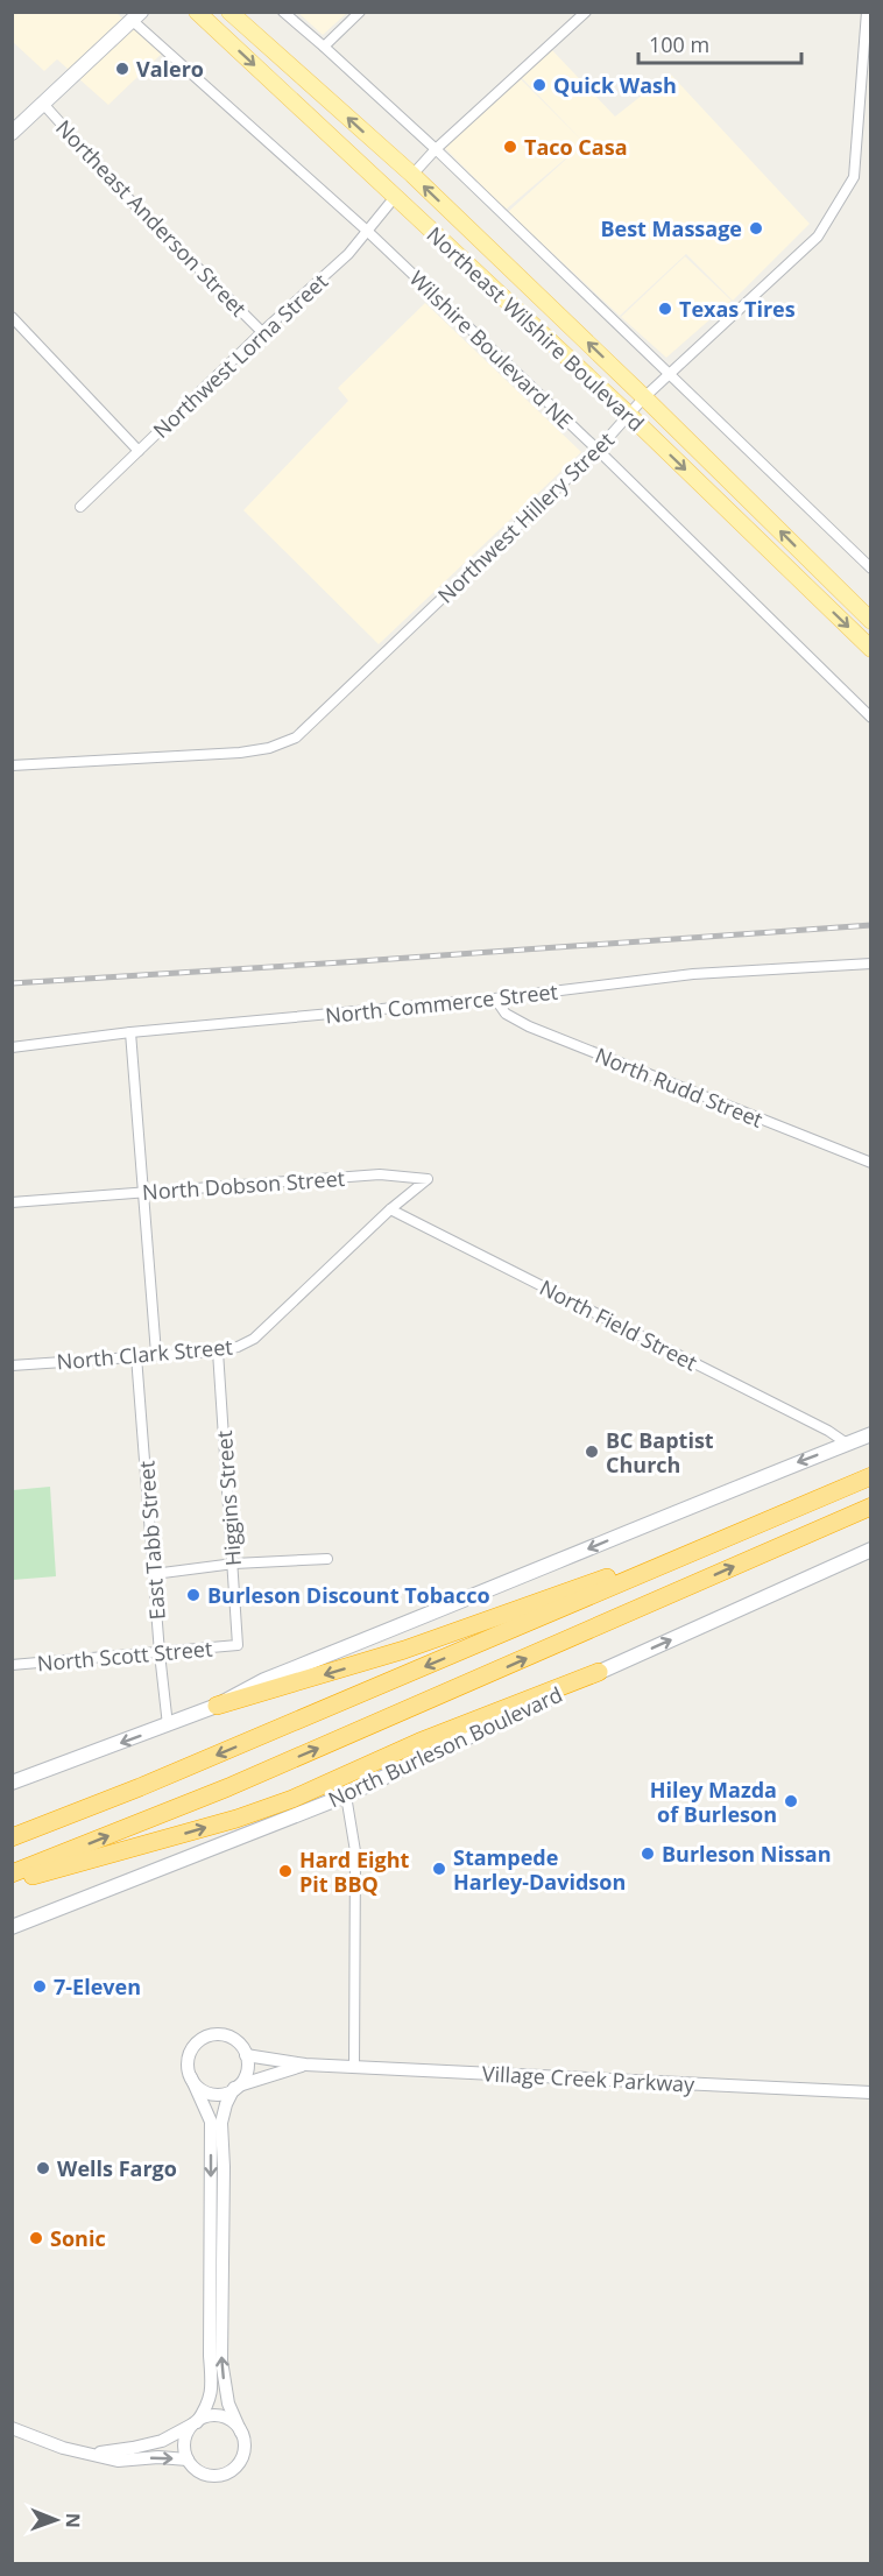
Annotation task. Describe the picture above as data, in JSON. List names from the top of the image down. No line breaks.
{"streets":{"main road":["Northeast Wilshire Boulevard","North Burleson Boulevard"],"street":["Northeast Anderson Street","Wilshire Boulevard NE","Northwest Lorna Street","Northwest Hillery Street","North Commerce Street","North Rudd Street","North Dobson Street","North Field Street","North Clark Street","Higgins Street","East Tabb Street","North Scott Street","Village Creek Parkway"]},"crossings":[["Northeast Anderson Street","Northwest Lorna Street"],["Northeast Wilshire Boulevard","Northwest Lorna Street"],["Northeast Wilshire Boulevard","Northwest Hillery Street"],["Wilshire Boulevard NE","Northwest Lorna Street"],["Wilshire Boulevard NE","Northwest Hillery Street"],["North Commerce Street","North Rudd Street"],["North Dobson Street","North Field Street"],["North Dobson Street","North Clark Street"],["North Field Street","North Clark Street"],["North Clark Street","Higgins Street"],["North Clark Street","East Tabb Street"],["Higgins Street","North Scott Street"],["East Tabb Street","North Scott Street"]],"places":["Valero","Quick Wash","Taco Casa","Best Massage","Texas Tires","BC Baptist Church","Burleson Discount Tobacco","Hiley Mazda of Burleson","Burleson Nissan","Stampede Harley-Davidson","Hard Eight Pit BBQ","7-Eleven","Wells Fargo","Sonic"],"scale_bar":"100 m","north":"right"}
